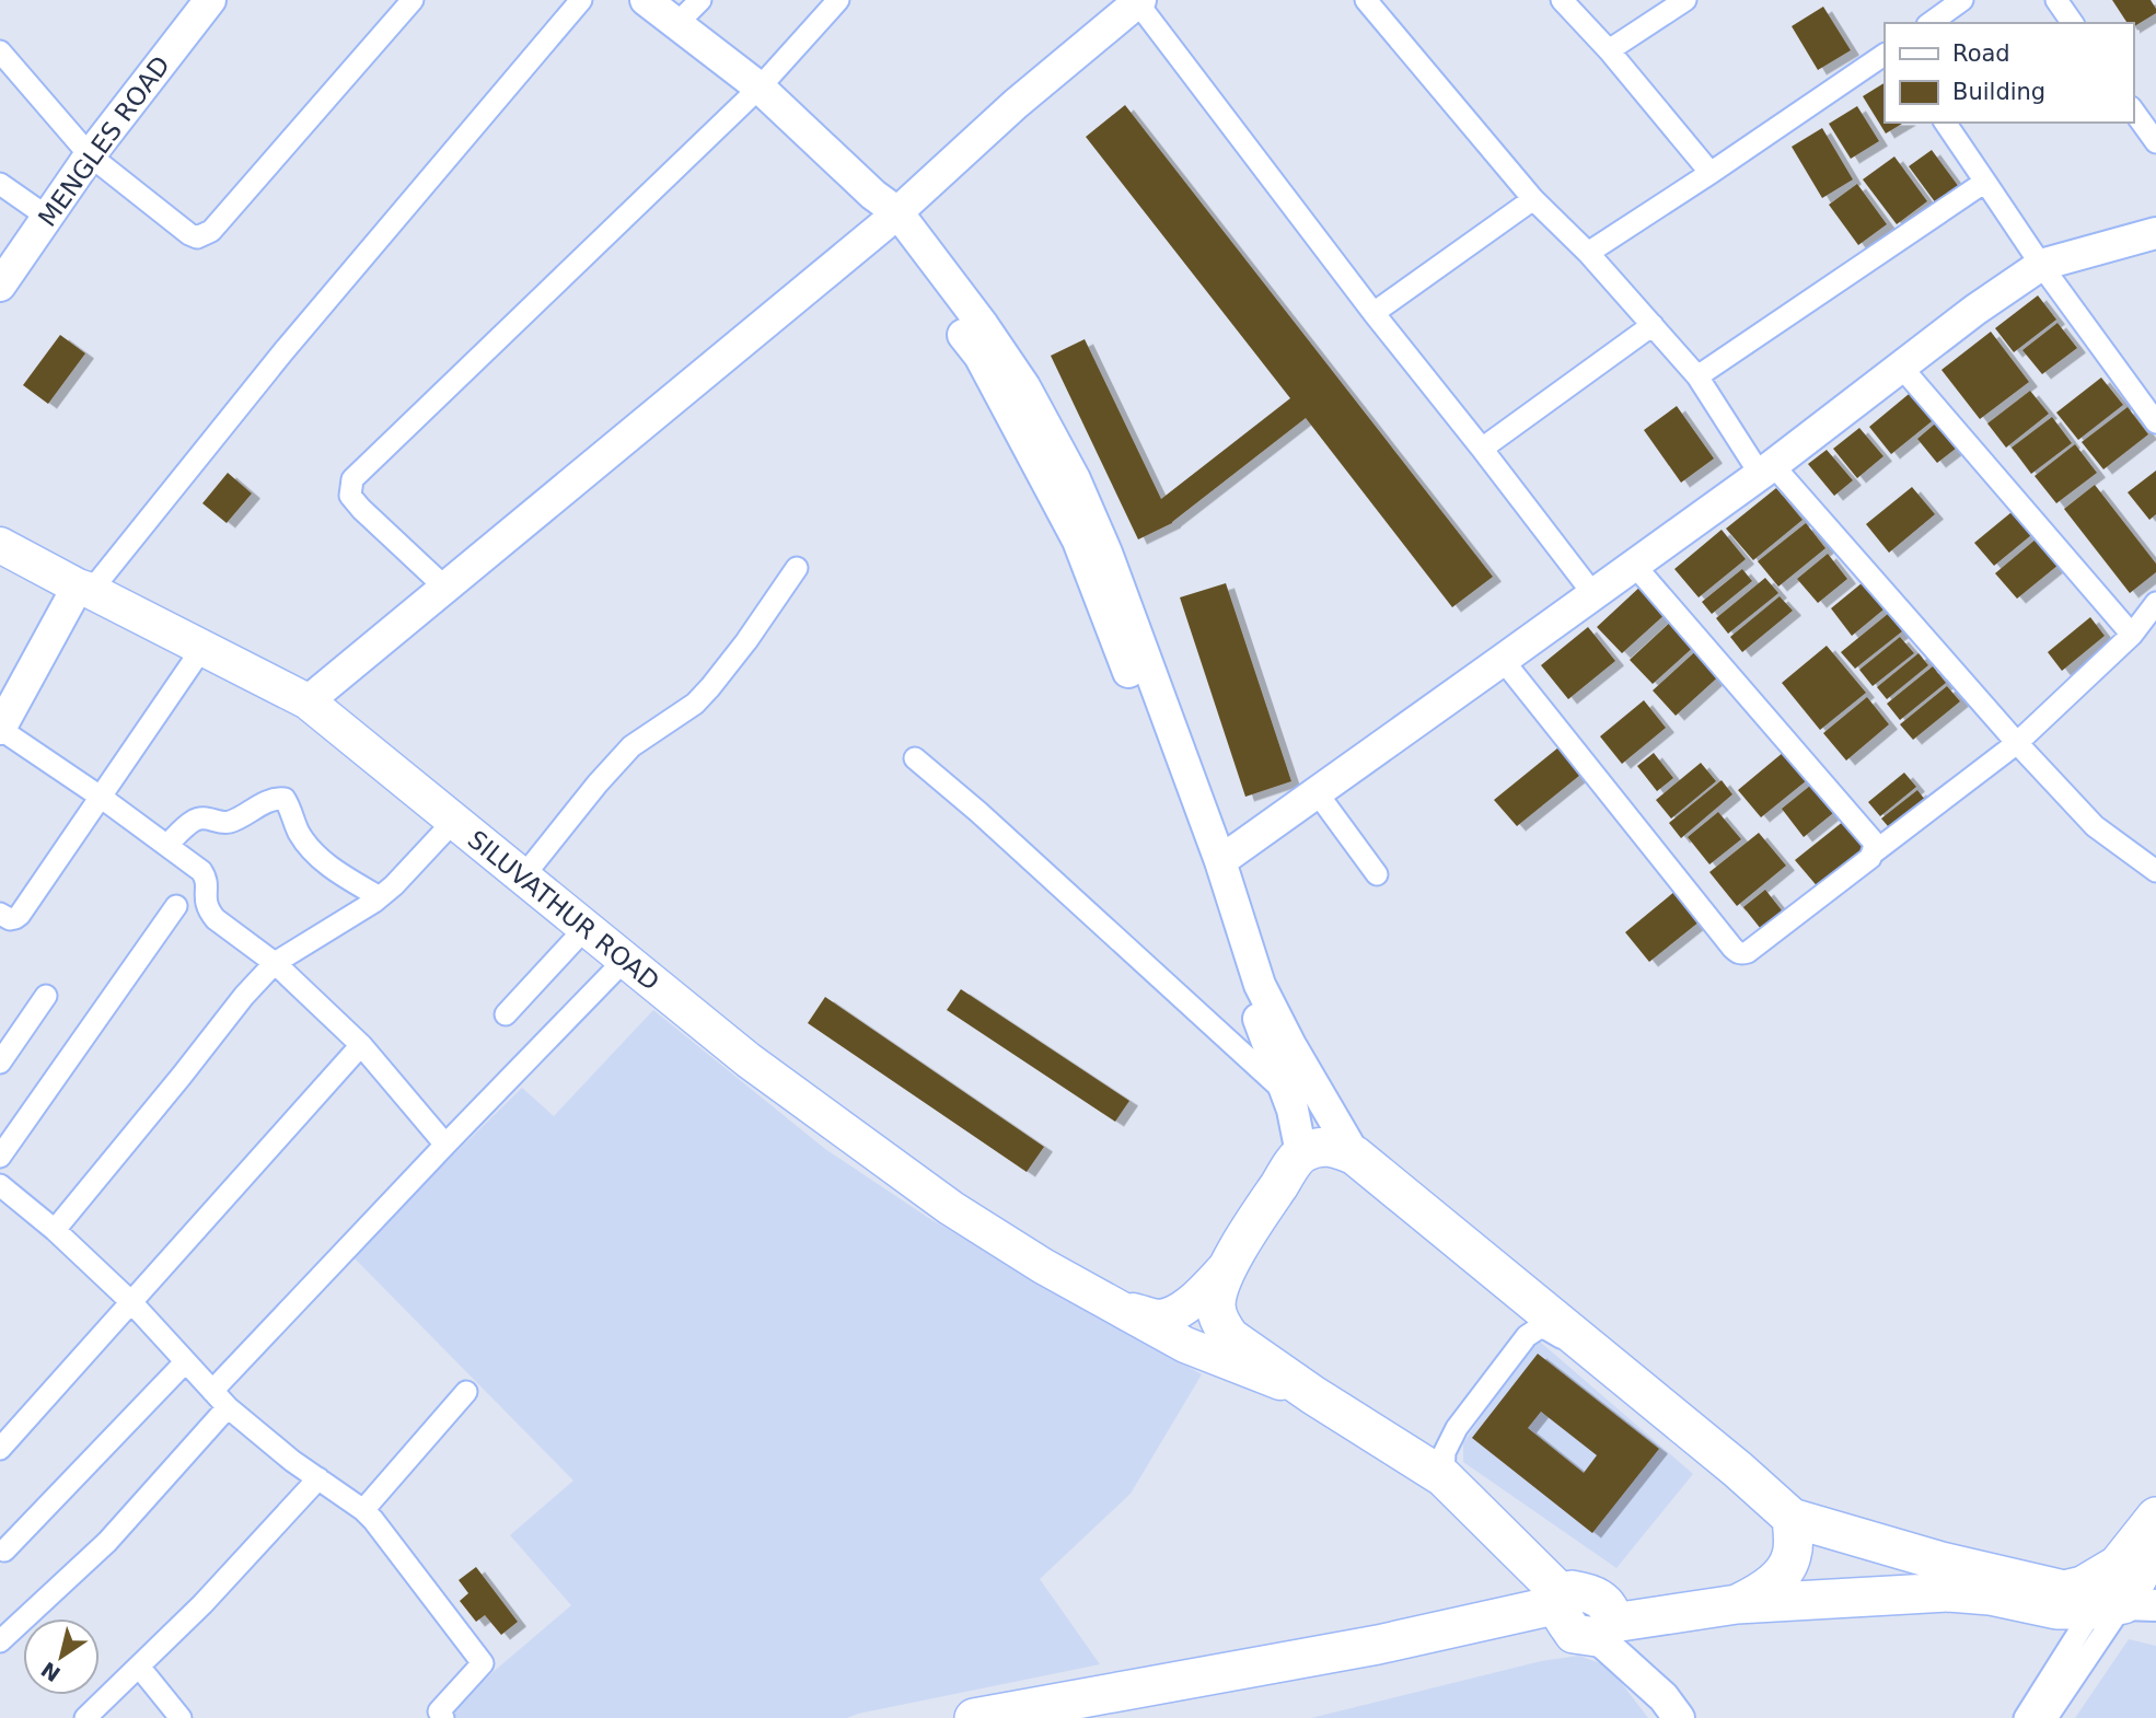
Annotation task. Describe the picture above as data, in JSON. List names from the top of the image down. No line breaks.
{"streets":{"main road":["MENGLES ROAD","SILUVATHUR ROAD"]},"legend":["Road","Building"],"north":"bottom left"}
